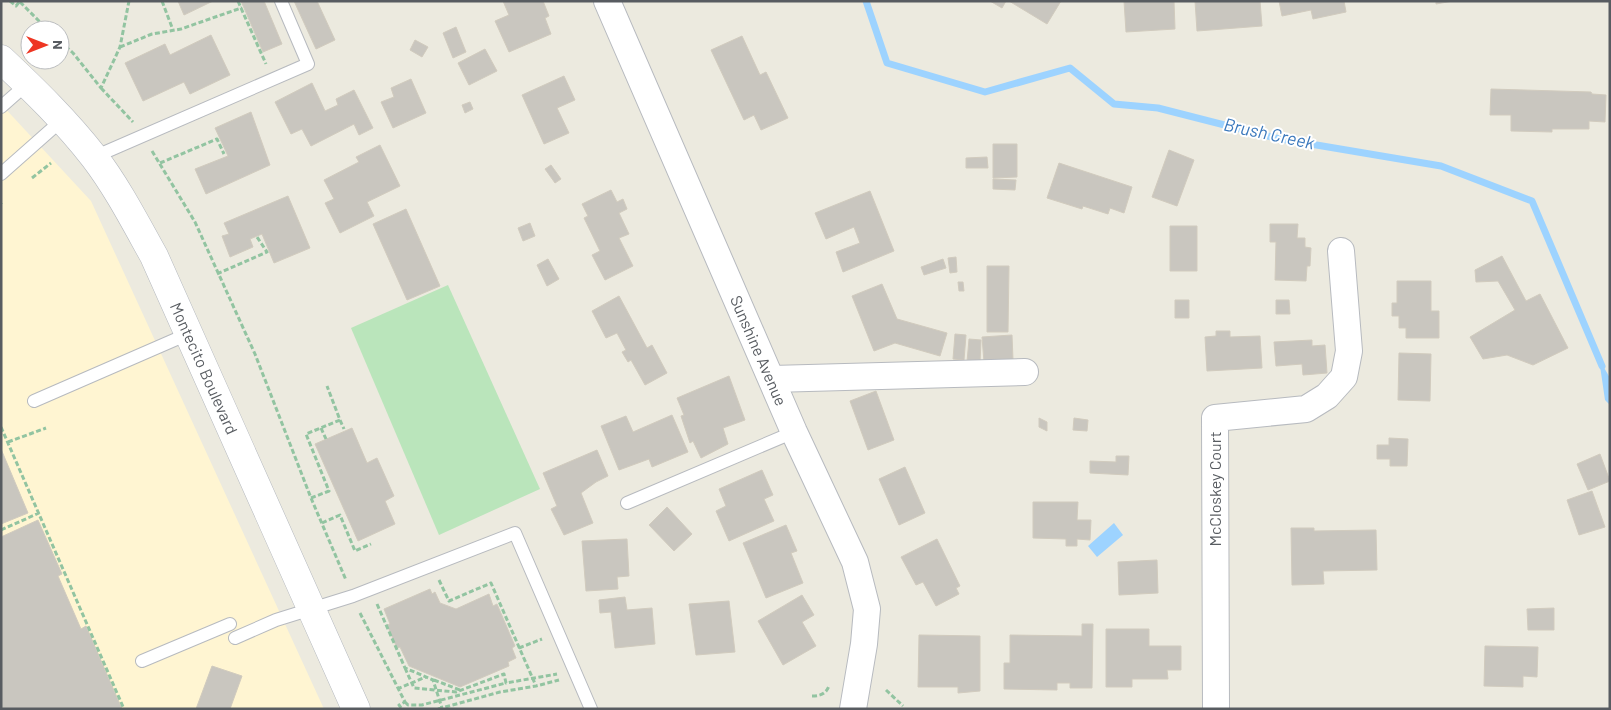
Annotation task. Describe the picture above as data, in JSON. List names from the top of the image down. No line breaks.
{"streets":{"main road":["Montecito Boulevard"],"street":["Sunshine Avenue","McCloskey Court"]},"water":["Brush Creek"],"north":"right"}
